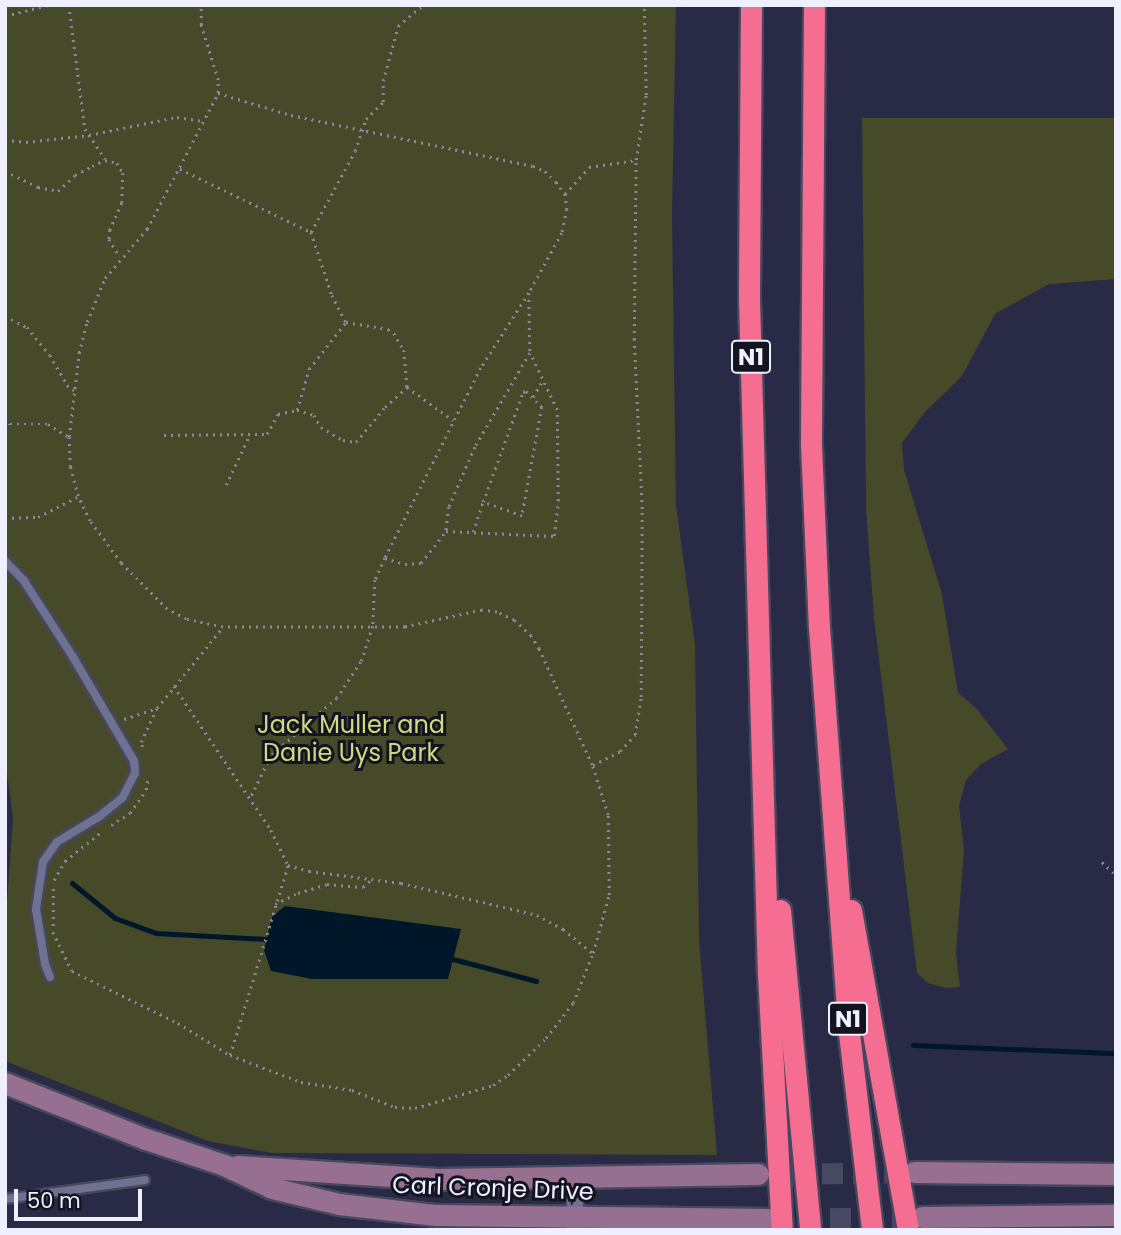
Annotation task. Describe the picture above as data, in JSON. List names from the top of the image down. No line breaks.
{"streets":{"highway":["N1"],"main road":["Carl Cronje Drive"]},"parks":["Jack Muller and Danie Uys Park"],"scale_bar":"50 m"}
